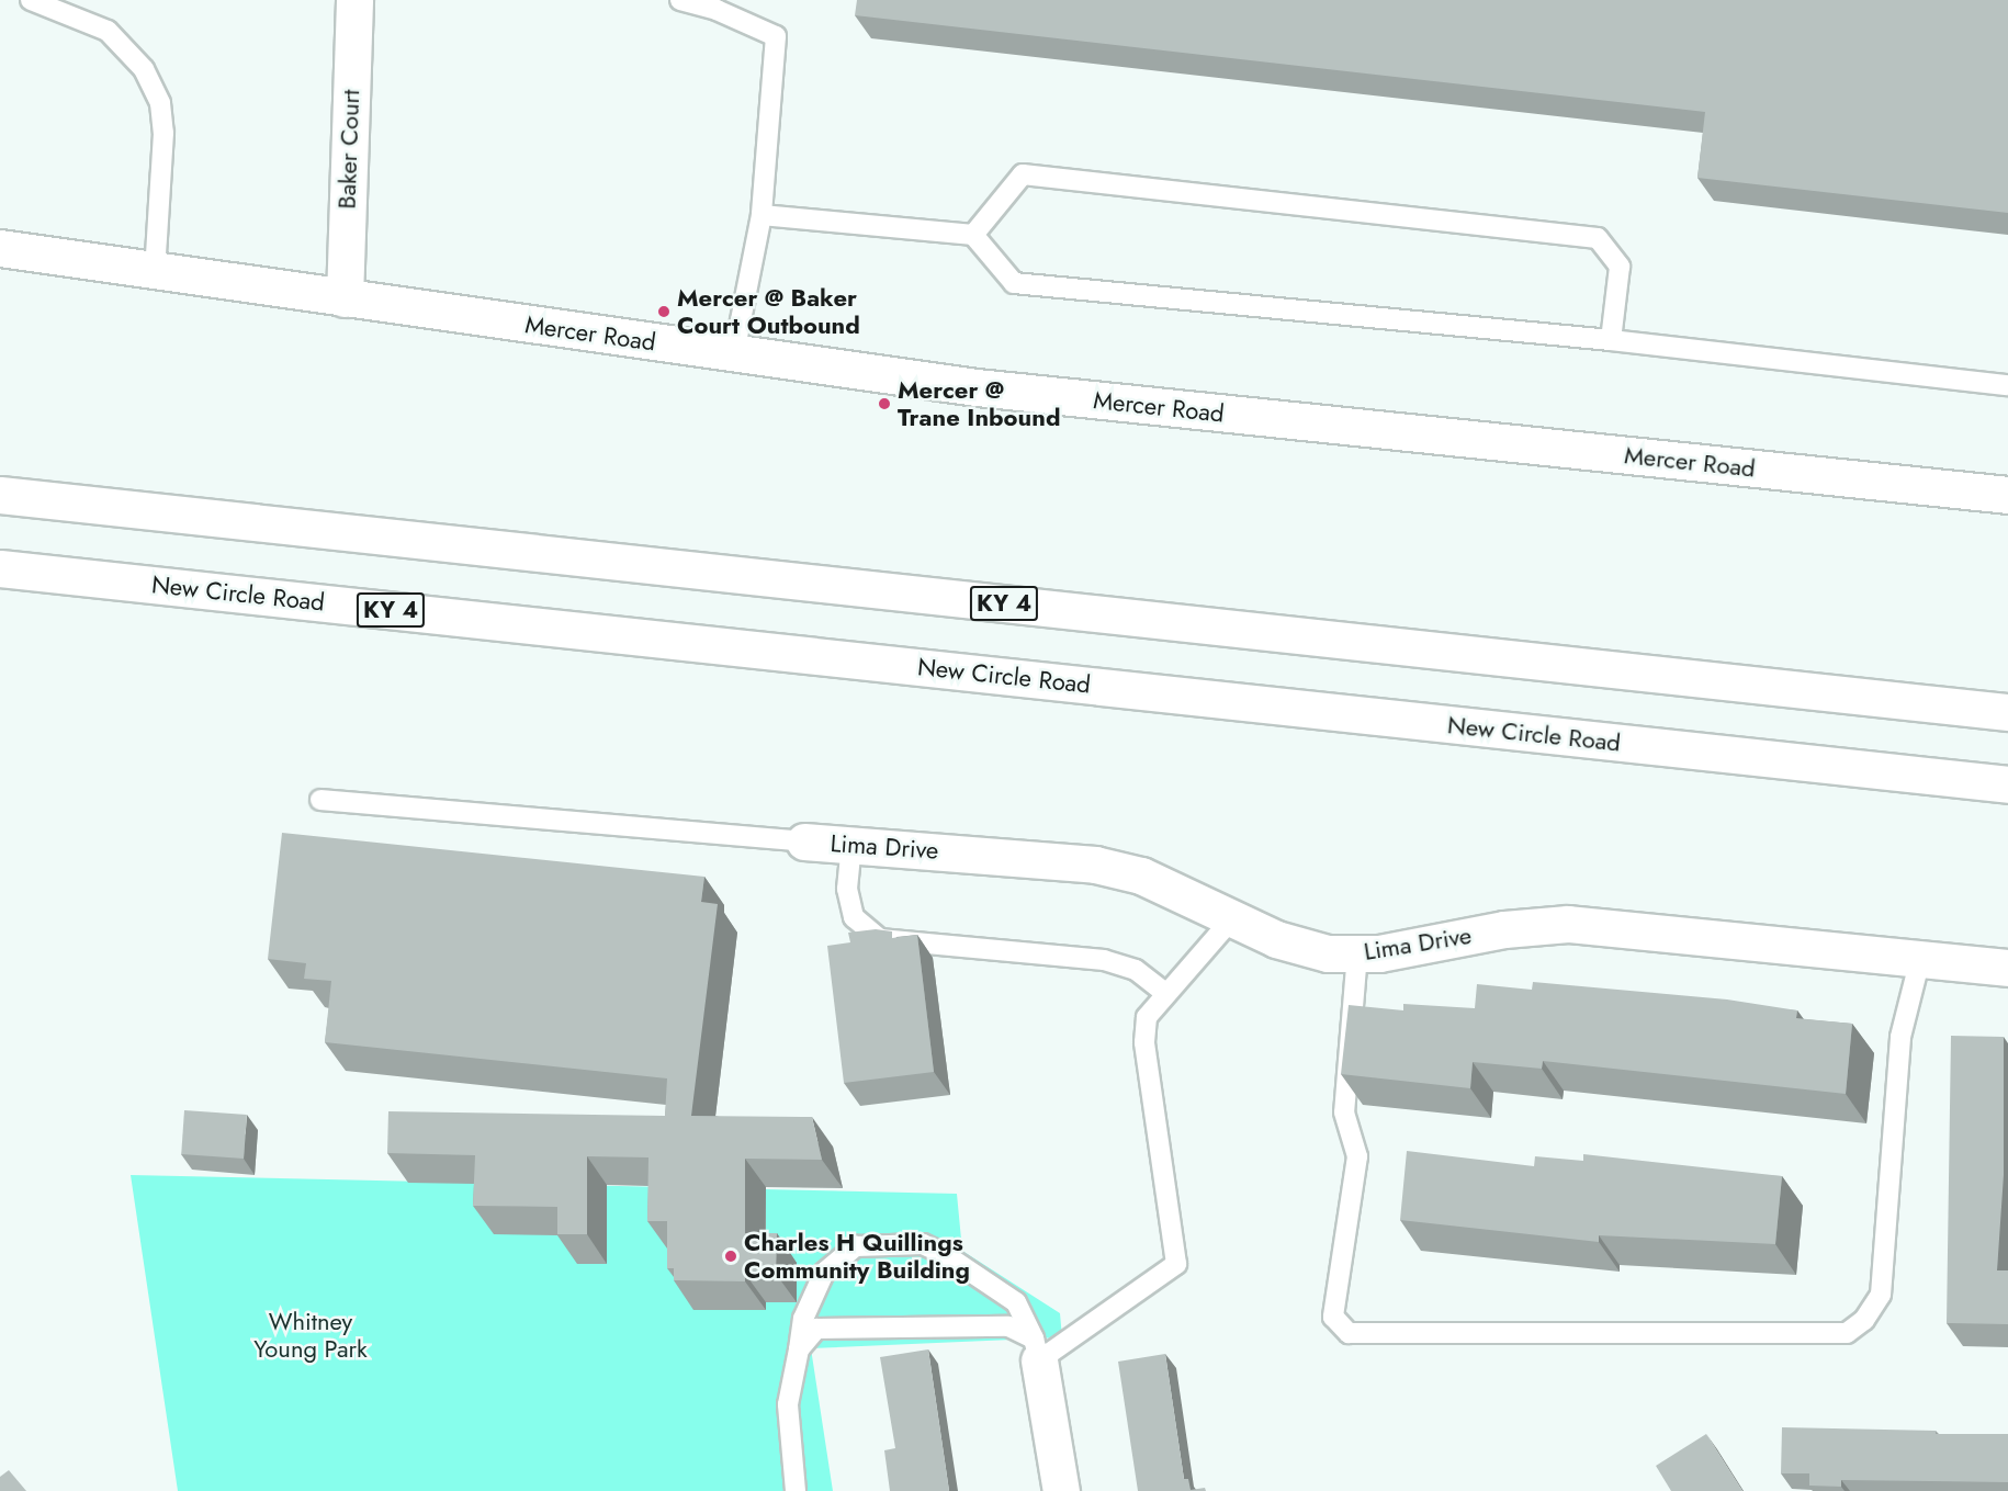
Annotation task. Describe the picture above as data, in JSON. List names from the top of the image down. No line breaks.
{"streets":{"main road":["Baker Court","Mercer Road","New Circle Road","KY 4","Lima Drive"]},"crossings":[["Baker Court","Mercer Road"]],"parks":["Whitney Young Park"],"places":["Mercer @ Baker Court Outbound","Mercer @ Trane Inbound","Charles H Quillings Community Building"]}
